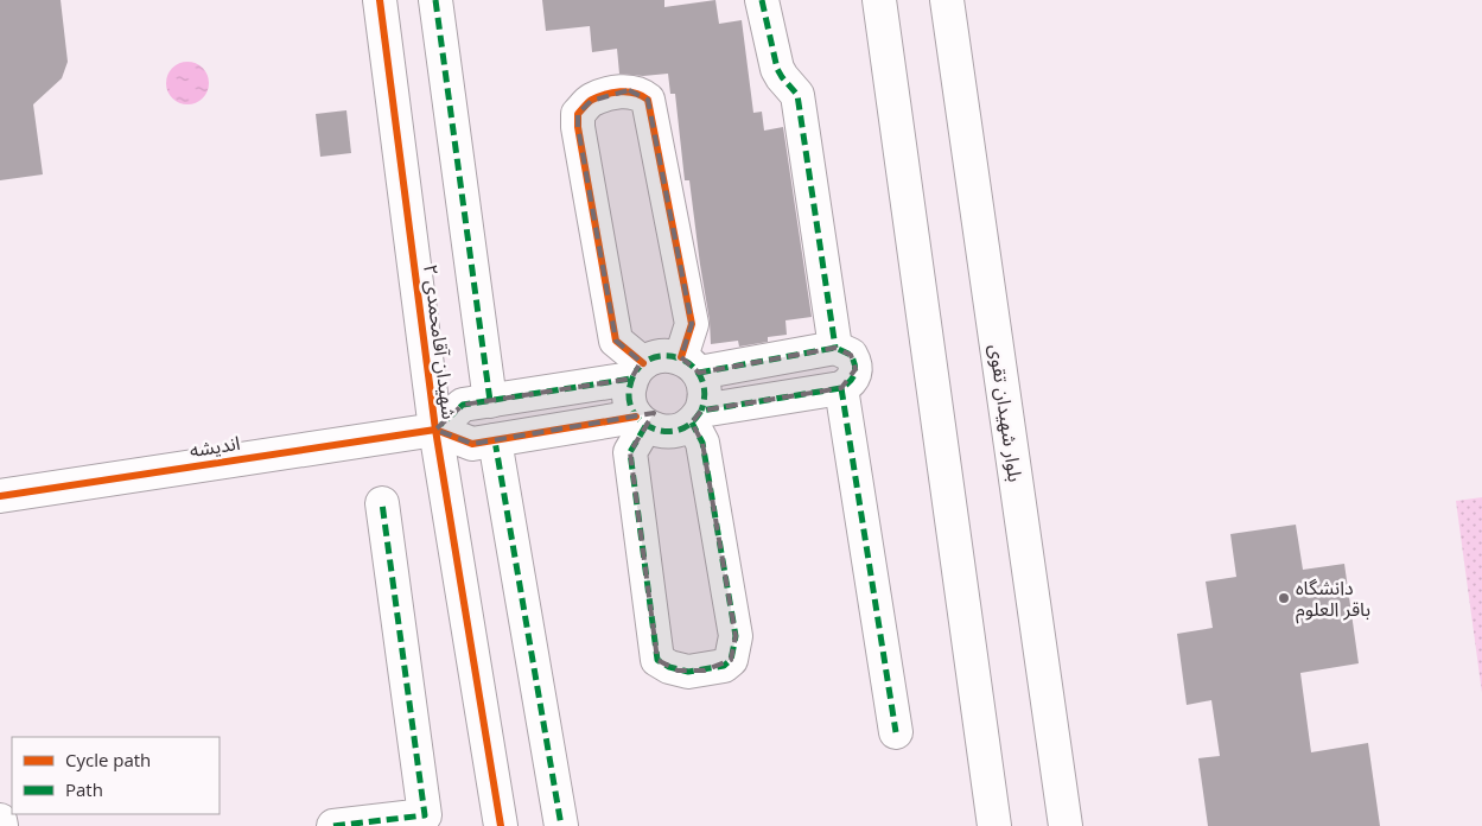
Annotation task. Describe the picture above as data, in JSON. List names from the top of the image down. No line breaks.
{"streets":{"street":["شهیدان آقامحمدی ۲","بلوار شهیدان تقوی","انديشه"]},"crossings":[["شهیدان آقامحمدی ۲","انديشه"]],"places":["دانشگاه باقر العلوم"],"legend":["Cycle path","Path"]}
